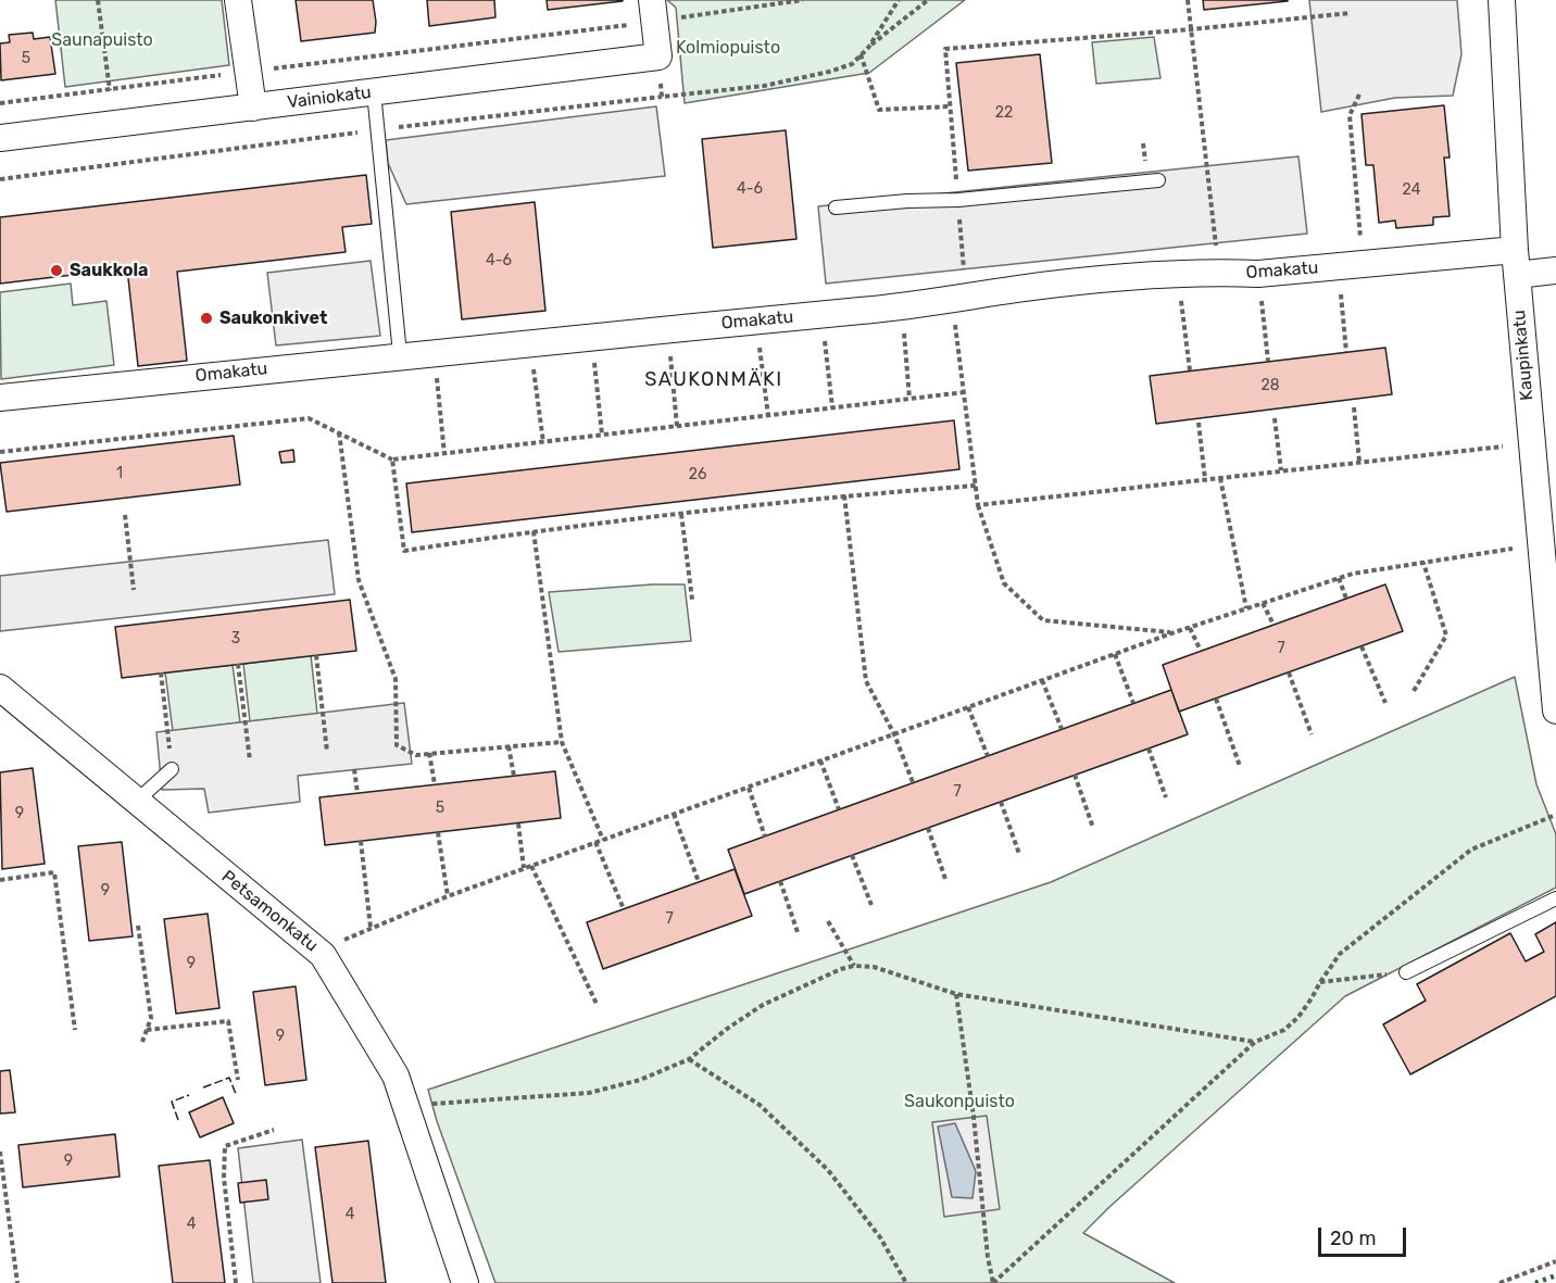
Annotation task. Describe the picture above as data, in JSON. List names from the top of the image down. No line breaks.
{"streets":{"street":["Vainiokatu","Omakatu","Kaupinkatu","Petsamonkatu"]},"crossings":[["Omakatu","Kaupinkatu"]],"districts":["SAUKONMÄKI"],"parks":["Saunapuisto","Kolmiopuisto","Saukonpuisto"],"places":["Saukkola","Saukonkivet"],"house_numbers":["5","22","4-6","24","4-6","28","1","26","3","7","7","5","9","9","7","9","9","9","4","4"],"scale_bar":"20 m"}
